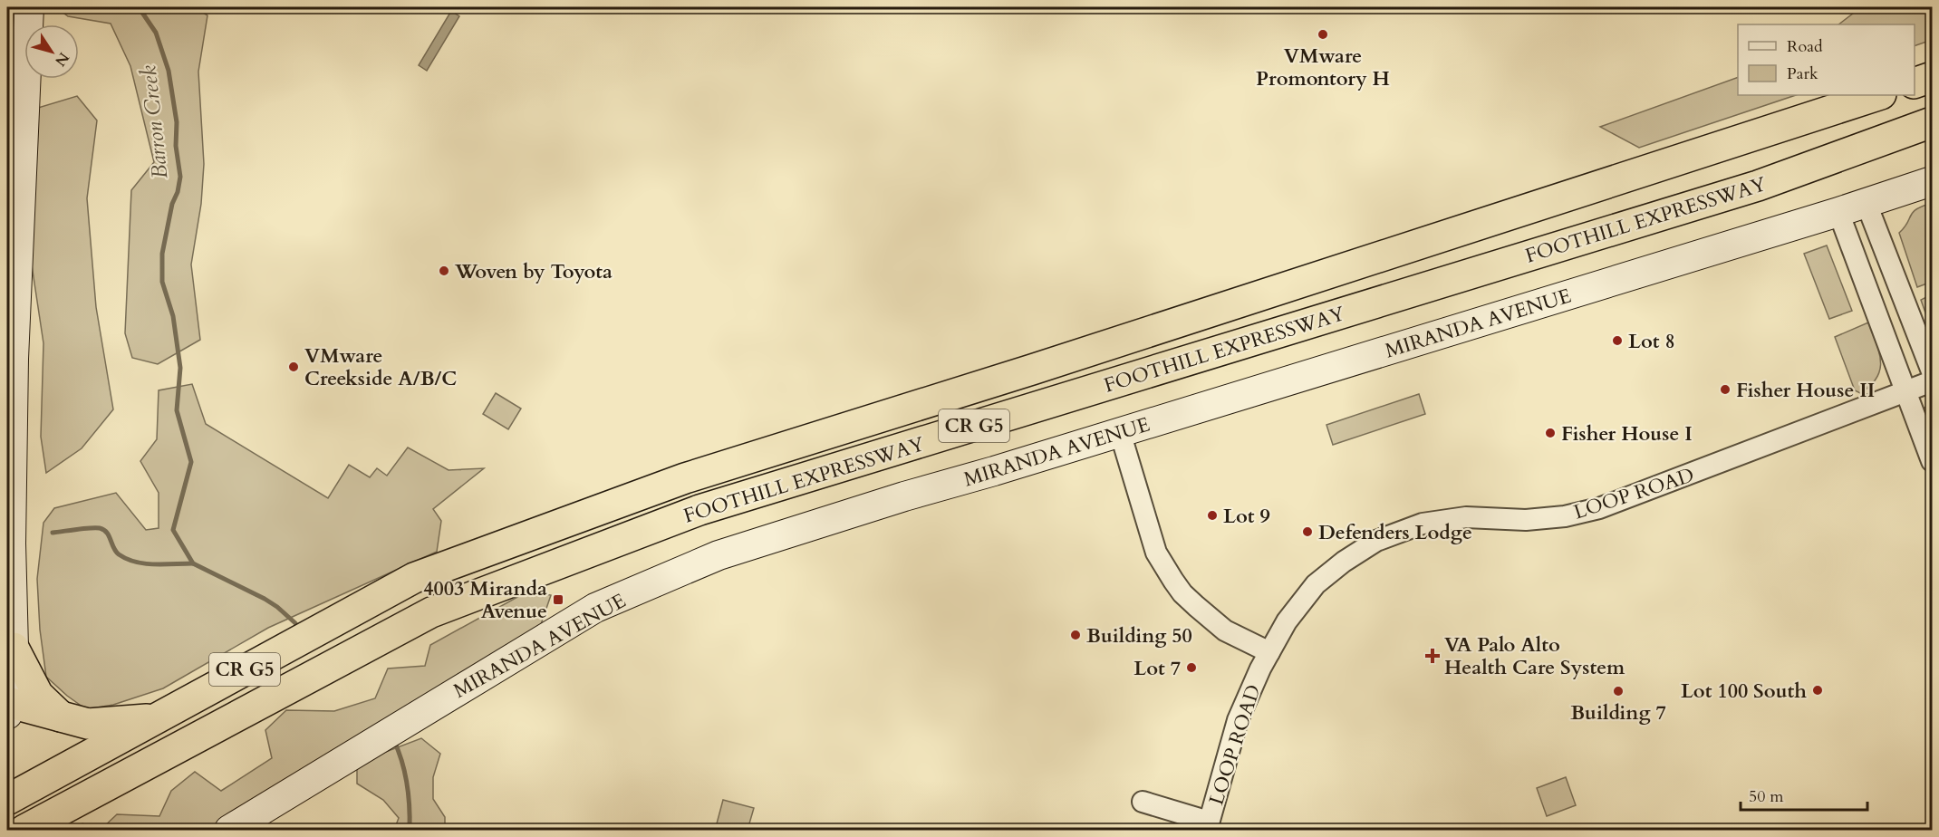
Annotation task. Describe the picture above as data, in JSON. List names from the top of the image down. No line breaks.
{"streets":{"highway":["FOOTHILL EXPRESSWAY","CR G5"],"street":["MIRANDA AVENUE","LOOP ROAD"]},"water":["Barron Creek"],"places":{"other":["VMware Promontory H","Woven by Toyota","Lot 8","VMware Creekside A/B/C","Fisher House II","Fisher House I","Lot 9","Defenders Lodge","Building 50","Lot 7","Lot 100 South","Building 7"],"transit":["4003 Miranda Avenue"],"health":["VA Palo Alto Health Care System"]},"legend":["Road","Park"],"scale_bar":"50 m","north":"bottom right"}
